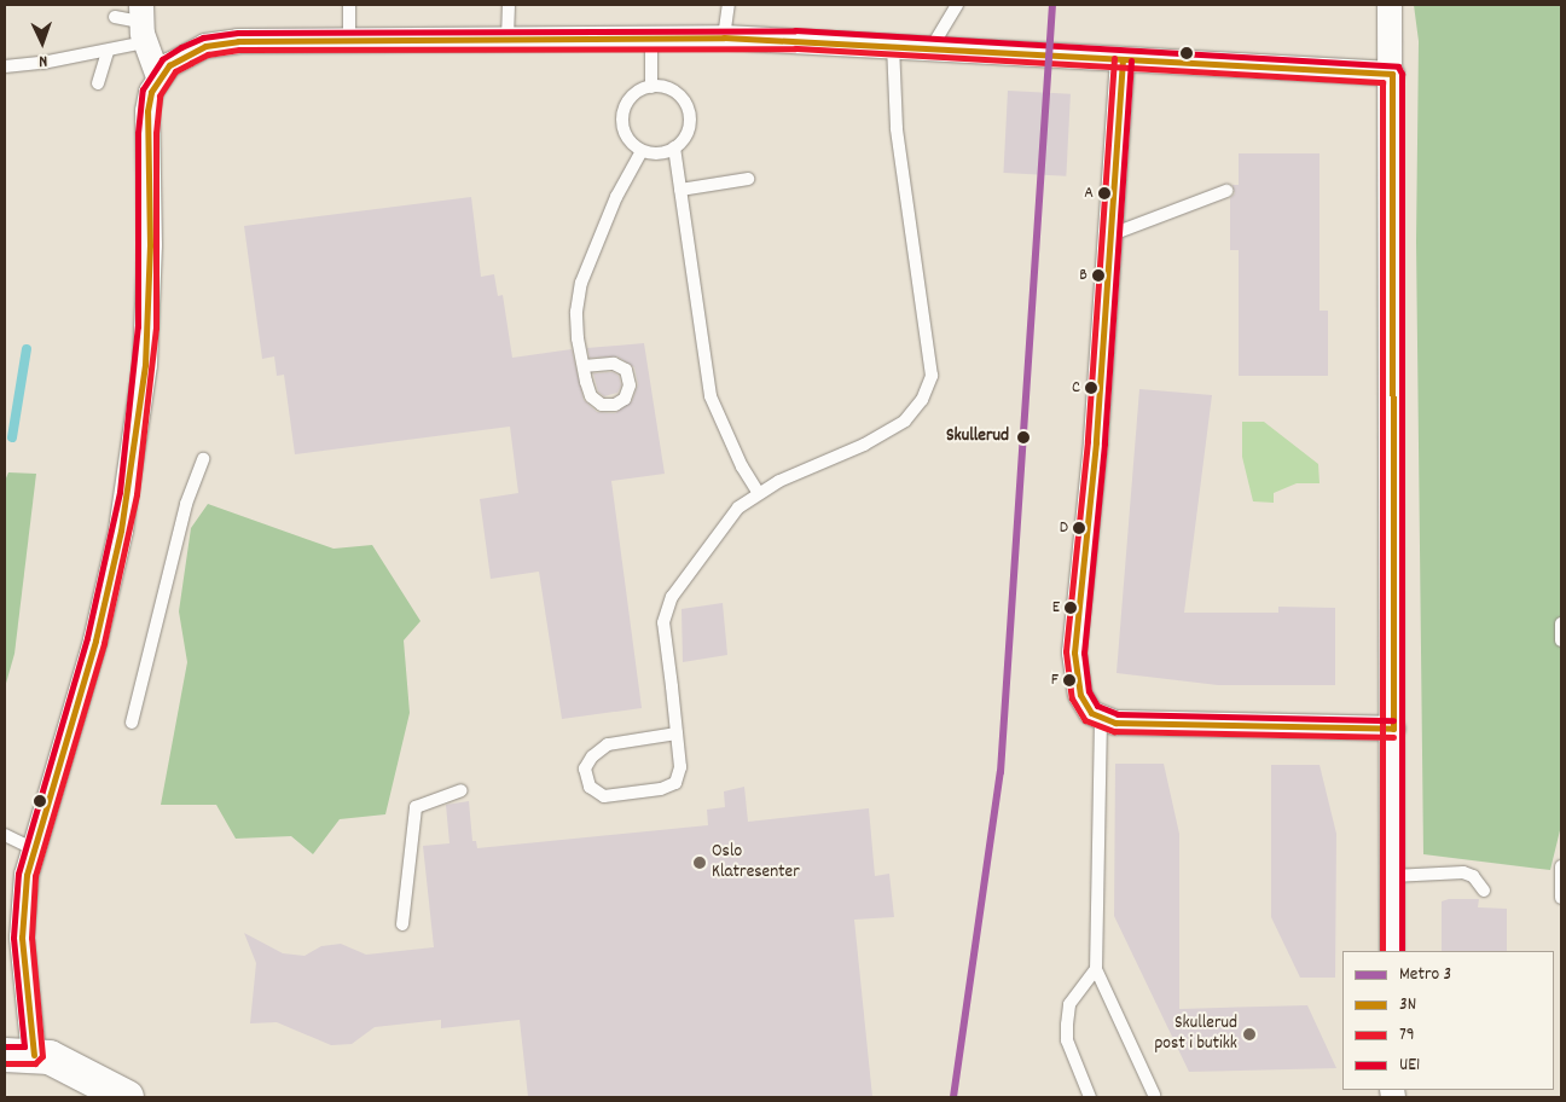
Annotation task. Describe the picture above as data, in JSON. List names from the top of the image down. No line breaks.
{"places":["A","B","C","Skullerud","D","E","F","Oslo Klatresenter","Skullerud post i butikk"],"lines":["metro line 3","transit line UE1","transit line 3N","transit line 79"],"legend":["Metro 3","3N","79","UE1"],"north":"bottom"}
